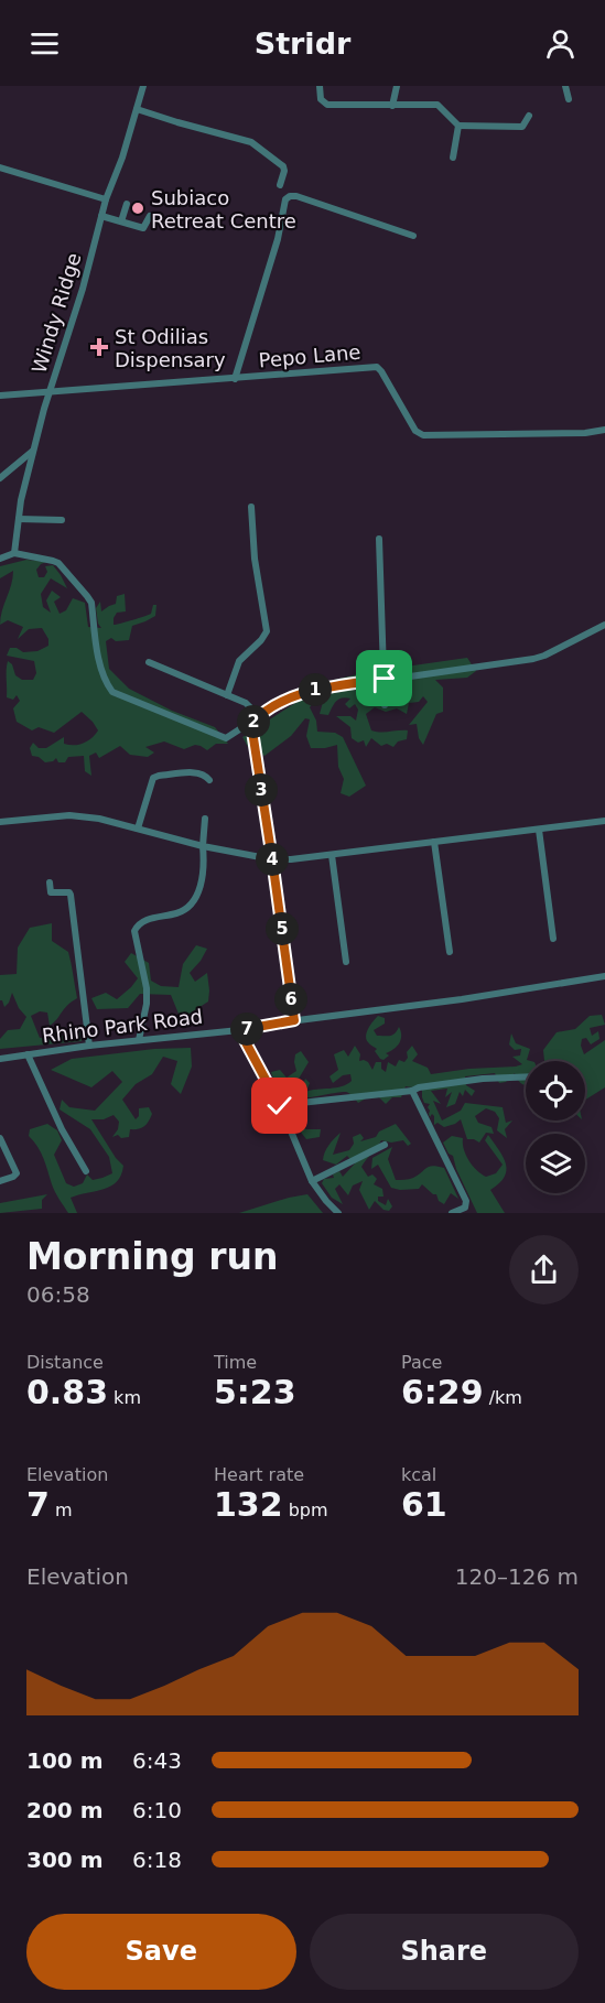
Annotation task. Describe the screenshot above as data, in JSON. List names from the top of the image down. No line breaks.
{"streets":{"street":["Windy Ridge","Pepo Lane","Rhino Park Road"]},"crossings":[["Windy Ridge","Pepo Lane"]],"places":{"other":["Subiaco Retreat Centre"],"health":["St Odilias Dispensary"]},"page":{"header":"Stridr","pins":["1","2","3","4","5","6","7"],"heading":["Morning run","06:58"],"stats":[["Distance","0.83 km"],["Time","5:23"],["Pace","6:29 /km"],["Elevation","7 m"],["Heart rate","132 bpm"],["kcal","61"]],"chart":["Elevation","120–126 m"],"list":[{"name":"100 m","note":"6:43"},{"name":"200 m","note":"6:10"},{"name":"300 m","note":"6:18"}],"buttons":["Save","Share"]}}
